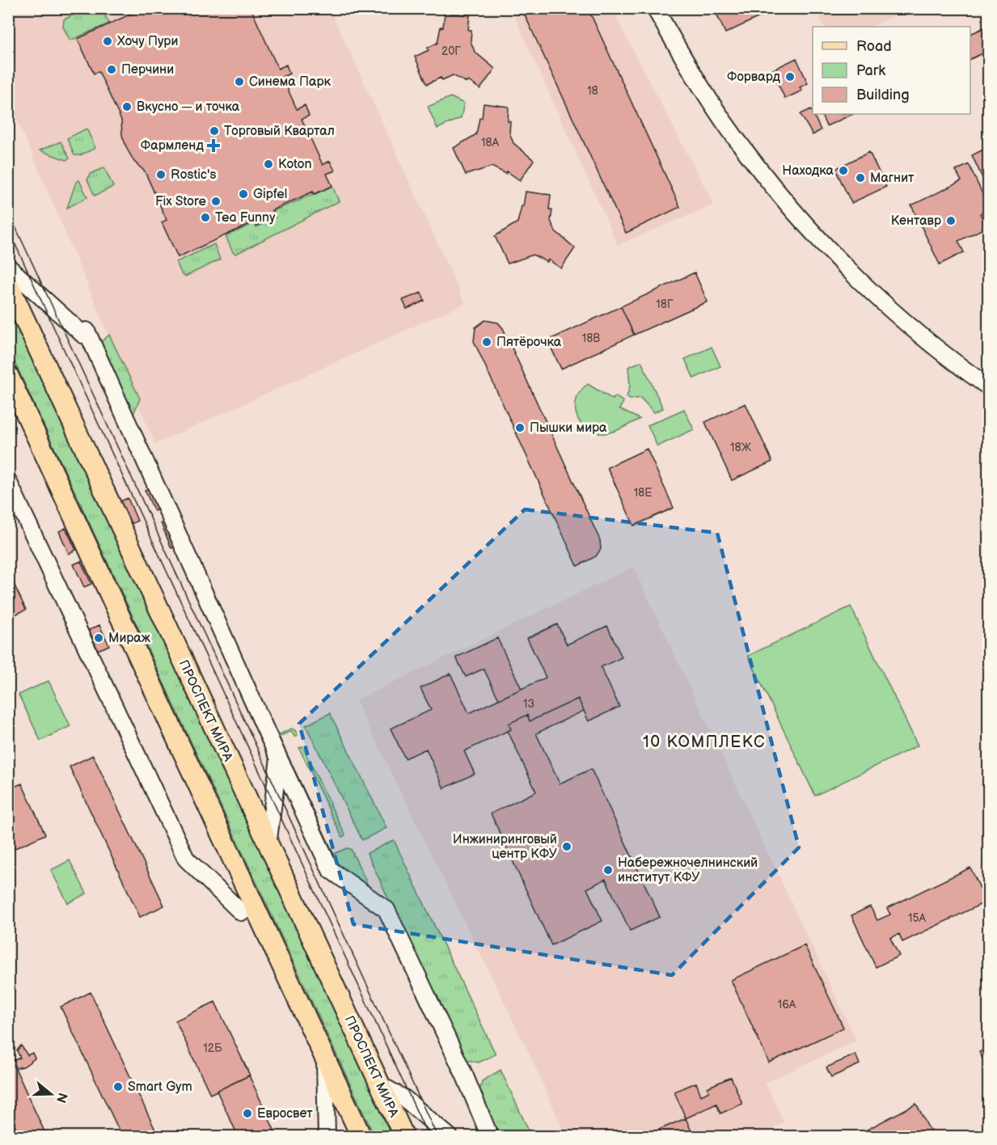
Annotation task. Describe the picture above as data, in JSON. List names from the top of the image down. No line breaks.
{"streets":{"main road":["ПРОСПЕКТ МИРА"]},"districts":["10 КОМПЛЕКС"],"places":{"other":["Хочу Пури","Перчини","Форвард","Синема Парк","Вкусно — и точка","Торговый Квартал","Koton","Находка","Rostiс's","Магнит","Gipfel","Fix Store","Tea Funny","Кентавр","Пятёрочка","Пышки мира","Мираж","Инжиниринговый центр КФУ","Набережночелнинский институт КФУ","Smart Gym","Евросвет"],"health":["Фармленд"]},"house_numbers":["20Г","18","18А","18Г","18В","18Ж","18Е","13","15А","16А","12Б"],"legend":["Road","Park","Building"],"north":"right"}
